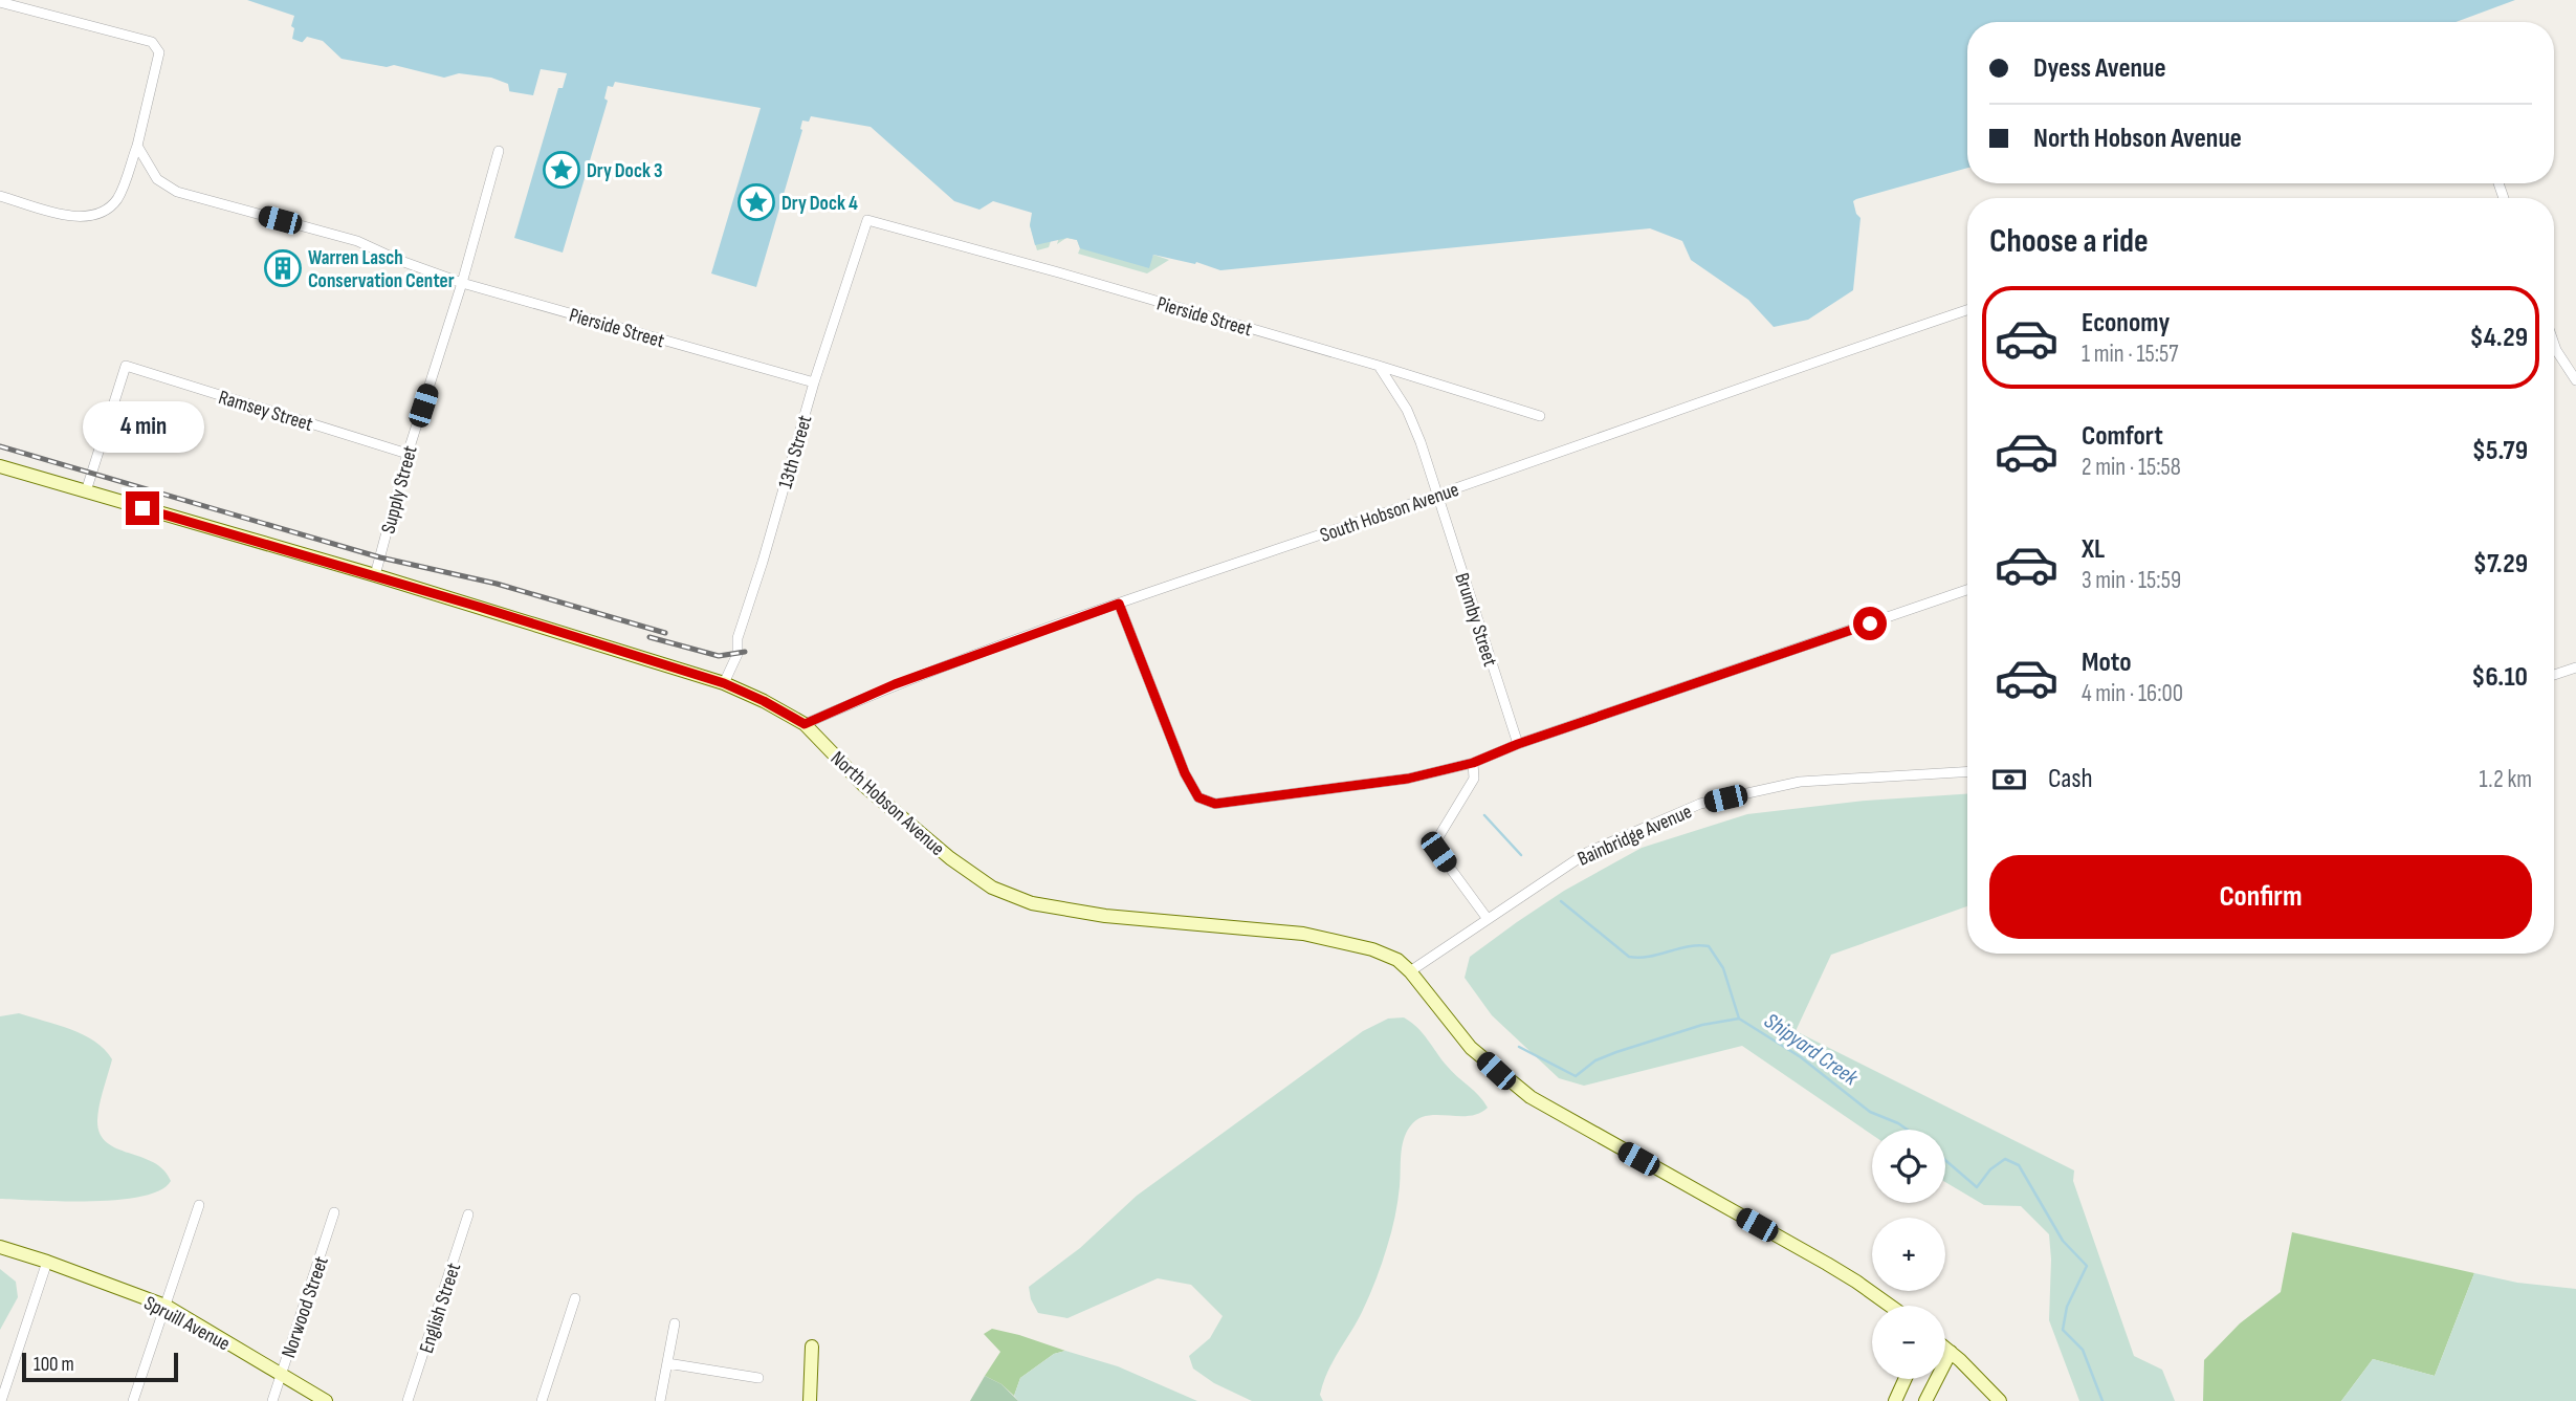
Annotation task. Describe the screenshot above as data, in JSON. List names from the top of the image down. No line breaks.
{"streets":{"street":["Pierside Street","Ramsey Street","13th Street","Supply Street","South Hobson Avenue","Brumby Street","North Hobson Avenue","Bainbridge Avenue","Norwood Street","English Street","Spruill Avenue"]},"crossings":[["Pierside Street","13th Street"],["Pierside Street","Supply Street"],["Pierside Street","Brumby Street"],["Ramsey Street","Supply Street"],["Ramsey Street","North Hobson Avenue"],["13th Street","North Hobson Avenue"],["Supply Street","North Hobson Avenue"],["South Hobson Avenue","Brumby Street"],["South Hobson Avenue","North Hobson Avenue"],["North Hobson Avenue","Bainbridge Avenue"],["Norwood Street","Spruill Avenue"]],"water":["Shipyard Creek"],"places":{"place":["Dry Dock 3","Dry Dock 4"],"building":["Warren Lasch Conservation Center"]},"scale_bar":"100 m","page":{"banner":["Dyess Avenue","North Hobson Avenue"],"heading":"Choose a ride","list":[{"name":"Economy","note":"1 min · 15:57","value":"$4.29"},{"name":"Comfort","note":"2 min · 15:58","value":"$5.79"},{"name":"XL","note":"3 min · 15:59","value":"$7.29"},{"name":"Moto","note":"4 min · 16:00","value":"$6.10"}],"bubble":"4 min","pay":["Cash","1.2 km"],"buttons":"Confirm","map_buttons":["+","−"],"scale":"100 m"}}
